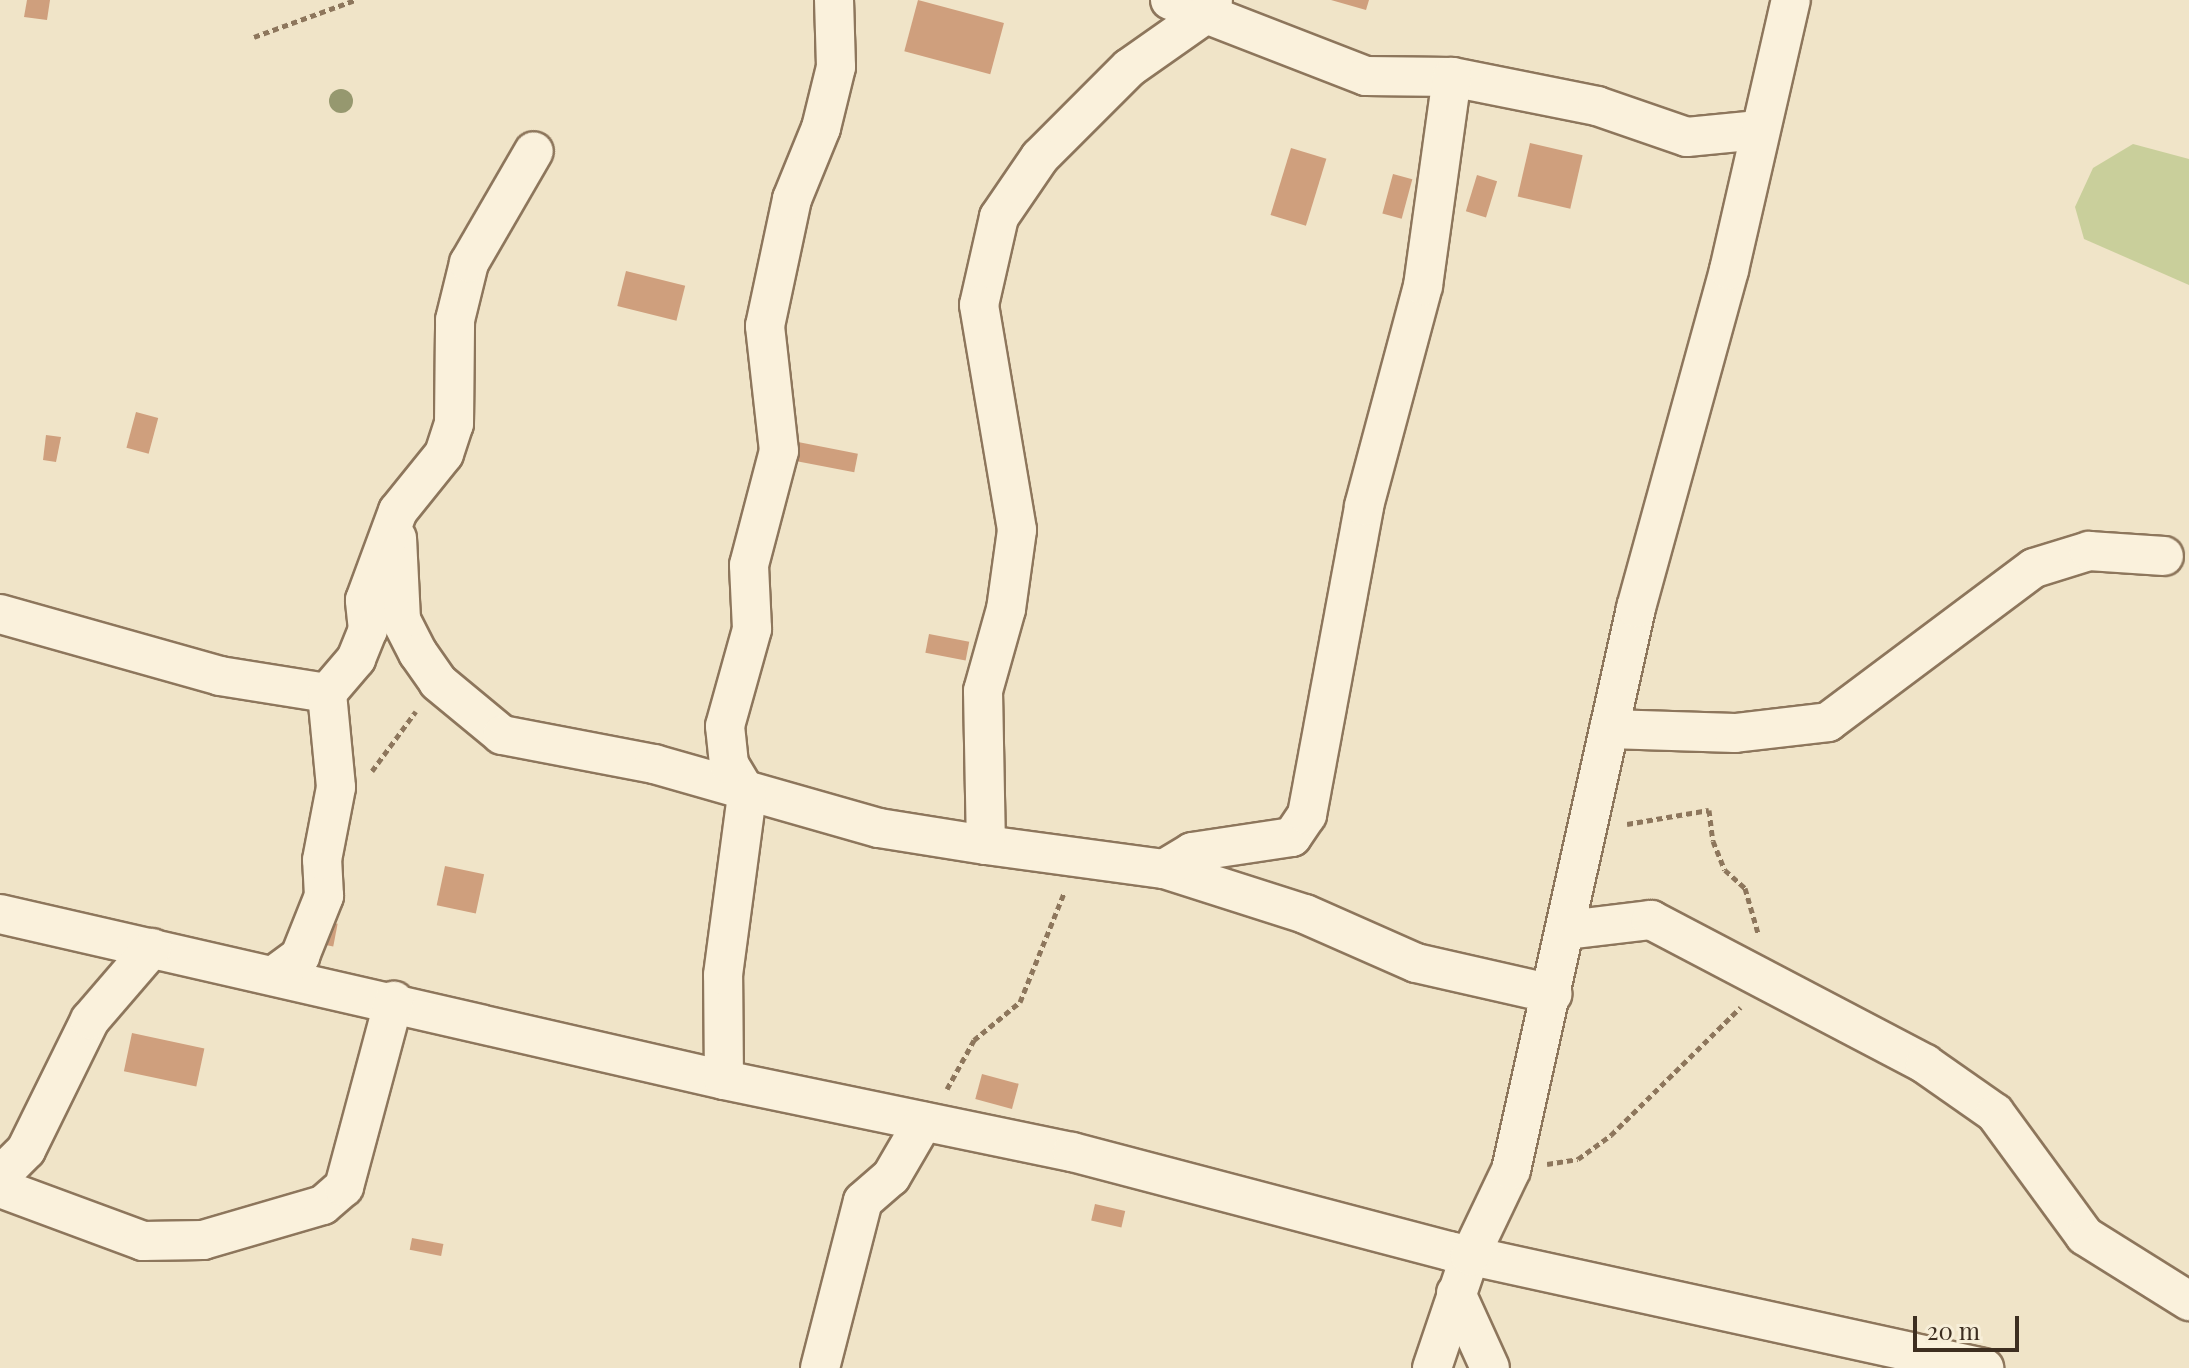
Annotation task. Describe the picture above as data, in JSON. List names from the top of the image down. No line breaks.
{"scale_bar":"20 m"}
